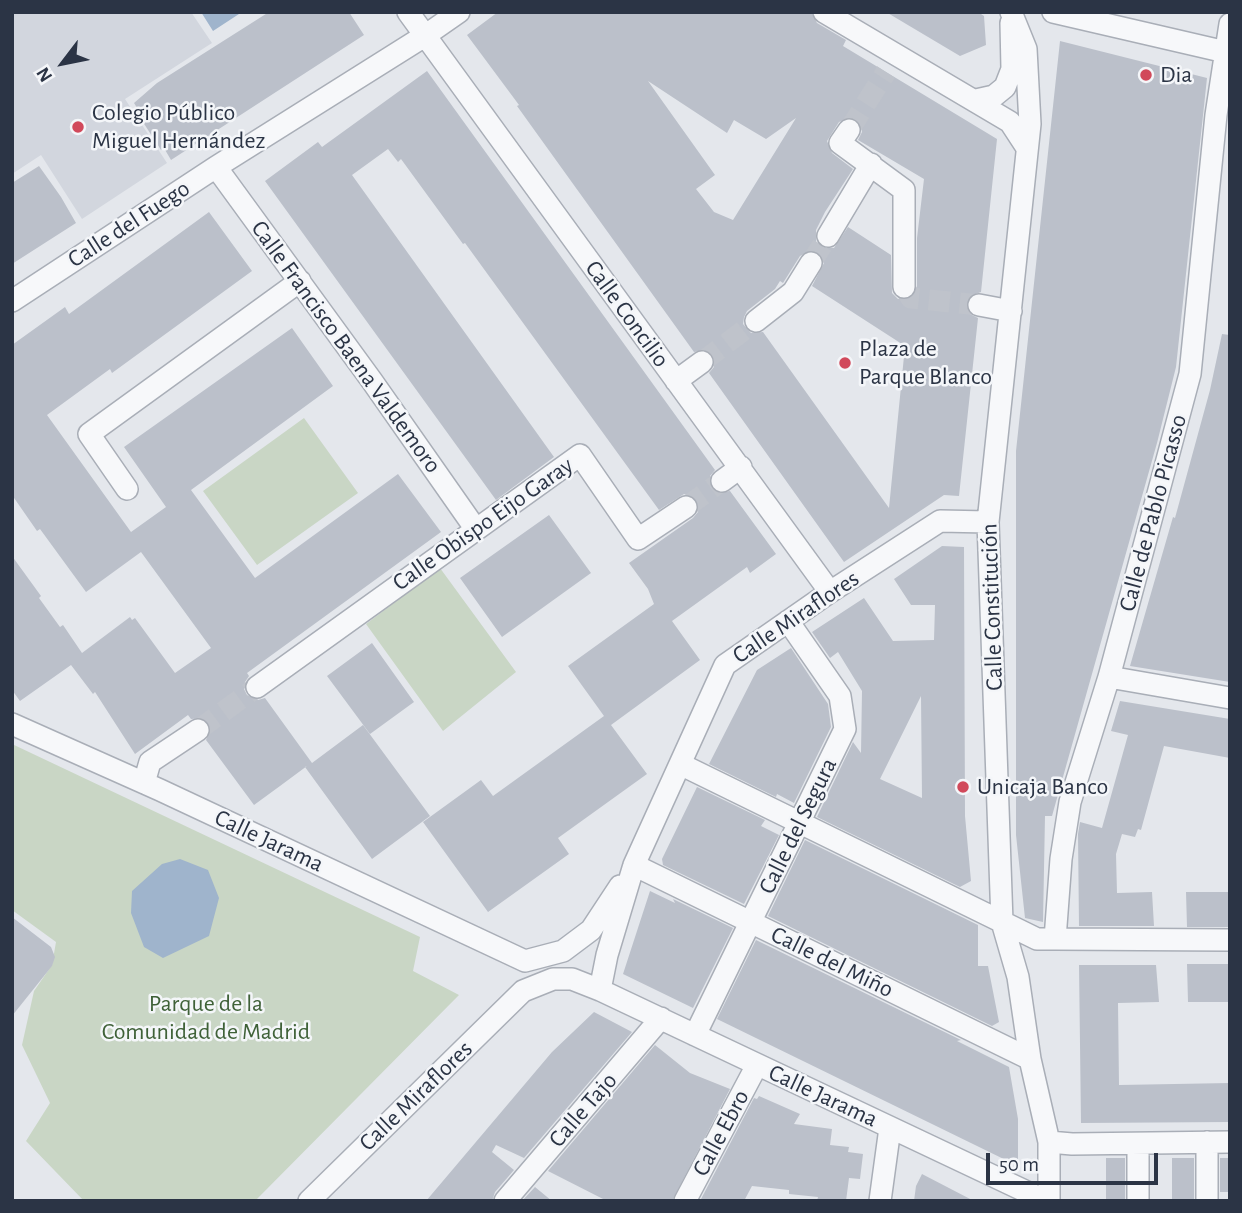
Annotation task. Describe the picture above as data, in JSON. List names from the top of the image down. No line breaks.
{"streets":{"street":["Calle del Fuego","Calle Concilio","Calle Francisco Baena Valdemoro","Calle de Pablo Picasso","Calle Obispo Eijo Garay","Calle Constitución","Calle Miraflores","Calle del Segura","Calle Jarama","Calle del Miño","Calle Tajo","Calle Ebro"]},"crossings":[["Calle del Fuego","Calle Concilio"],["Calle del Fuego","Calle Francisco Baena Valdemoro"],["Calle Concilio","Calle Miraflores"],["Calle Francisco Baena Valdemoro","Calle Obispo Eijo Garay"],["Calle Constitución","Calle Miraflores"],["Calle Constitución","Calle Jarama"],["Calle Constitución","Calle del Miño"],["Calle Miraflores","Calle del Segura"],["Calle Miraflores","Calle Jarama"],["Calle Miraflores","Calle del Miño"],["Calle del Segura","Calle Jarama"],["Calle del Segura","Calle del Miño"],["Calle Jarama","Calle Tajo"],["Calle Jarama","Calle Ebro"]],"parks":["Parque de la Comunidad de Madrid"],"places":["Dia","Colegio Público Miguel Hernández","Plaza de Parque Blanco","Unicaja Banco"],"scale_bar":"50 m","north":"bottom left"}
